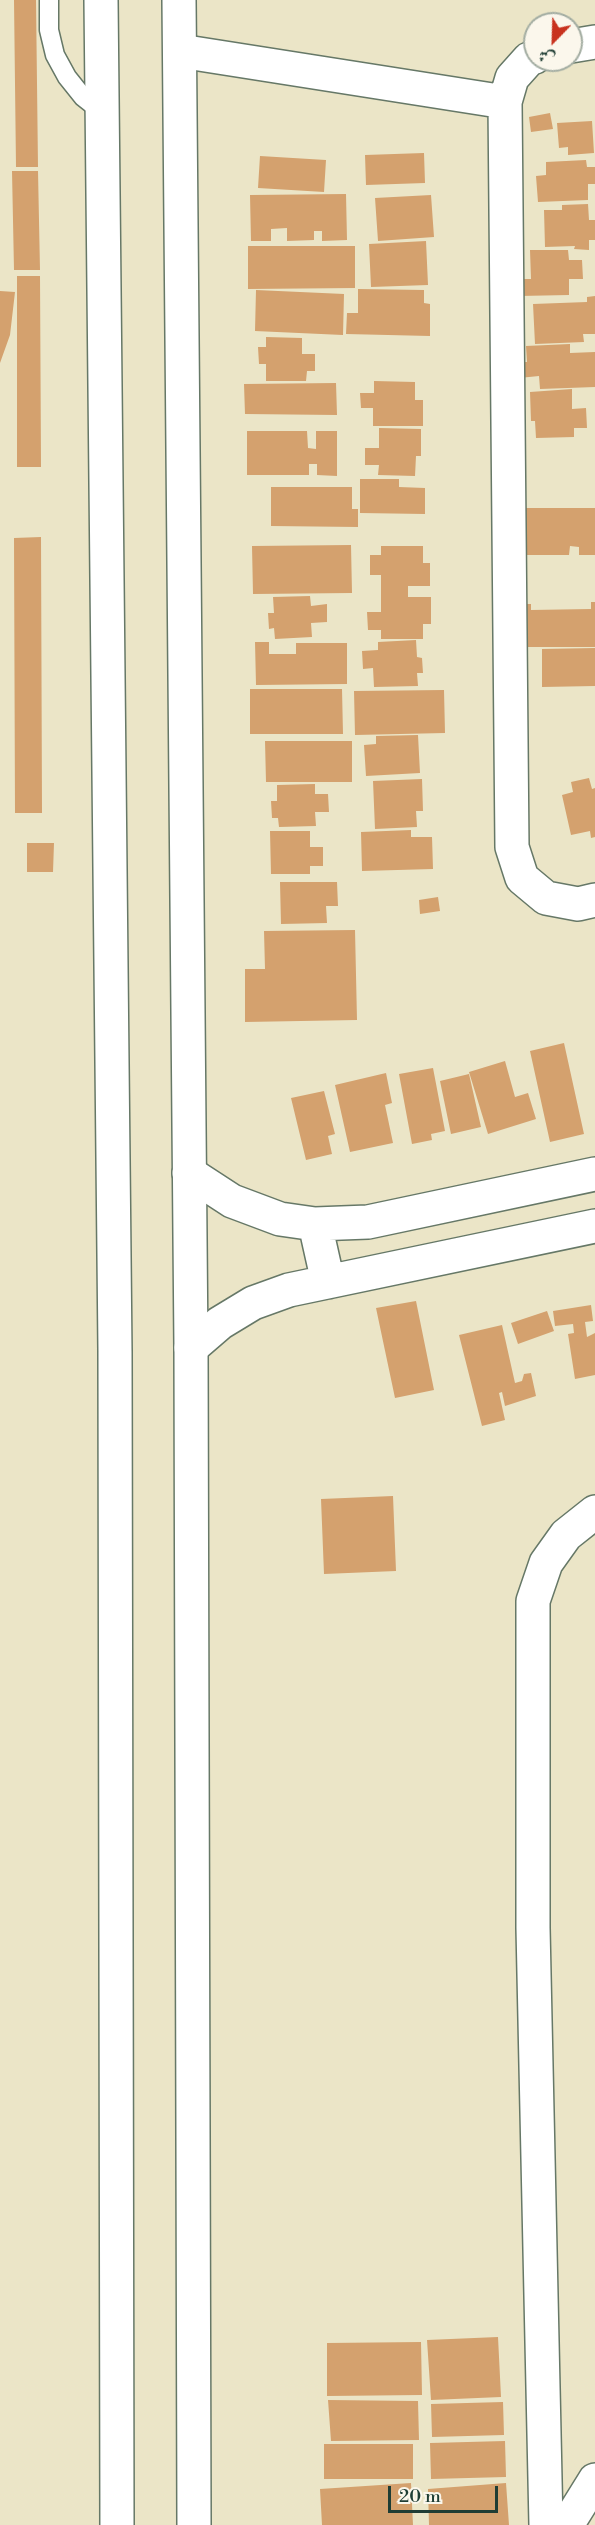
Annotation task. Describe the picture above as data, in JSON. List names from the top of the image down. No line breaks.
{"scale_bar":"20 m","north":"bottom left"}
